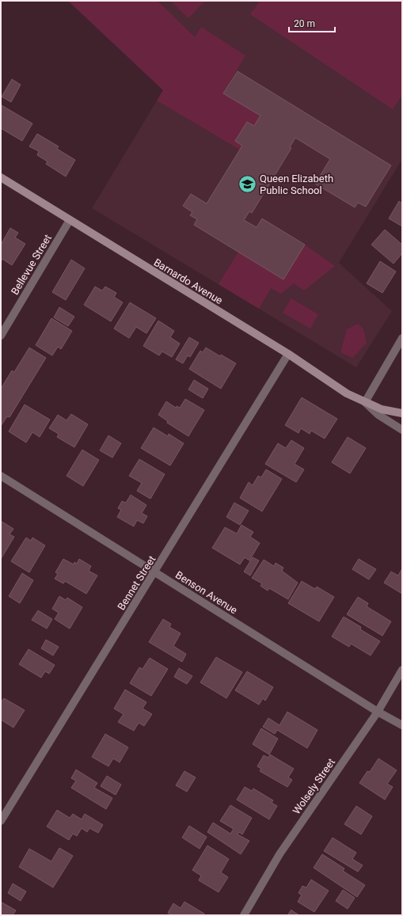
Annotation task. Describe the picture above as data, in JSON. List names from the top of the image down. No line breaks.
{"streets":{"street":["Bellevue Street","Barnardo Avenue","Bennet Street","Benson Avenue","Wolsely Street"]},"crossings":[["Bellevue Street","Barnardo Avenue"],["Barnardo Avenue","Bennet Street"],["Bennet Street","Benson Avenue"],["Benson Avenue","Wolsely Street"]],"places":{"school or university":["Queen Elizabeth Public School"]},"scale_bar":"20 m"}
